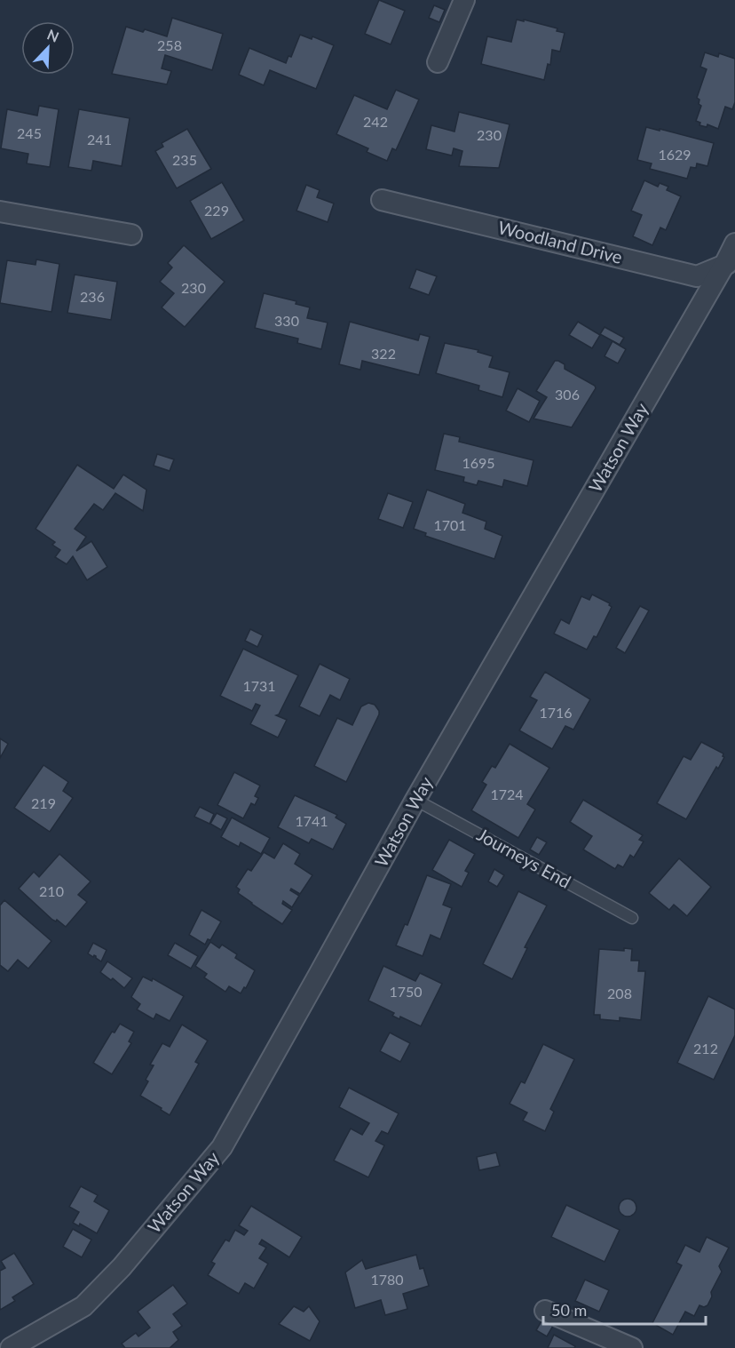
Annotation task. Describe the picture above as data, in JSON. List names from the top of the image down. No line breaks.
{"streets":{"street":["Woodland Drive","Watson Way"],"lane":["Journeys End"]},"crossings":[["Woodland Drive","Watson Way"],["Watson Way","Journeys End"]],"house_numbers":["258","242","245","230","241","1629","235","229","230","236","330","322","306","1695","1701","1731","1716","1724","219","1741","210","1750","208","212","1780"],"scale_bar":"50 m","north":"top right"}
